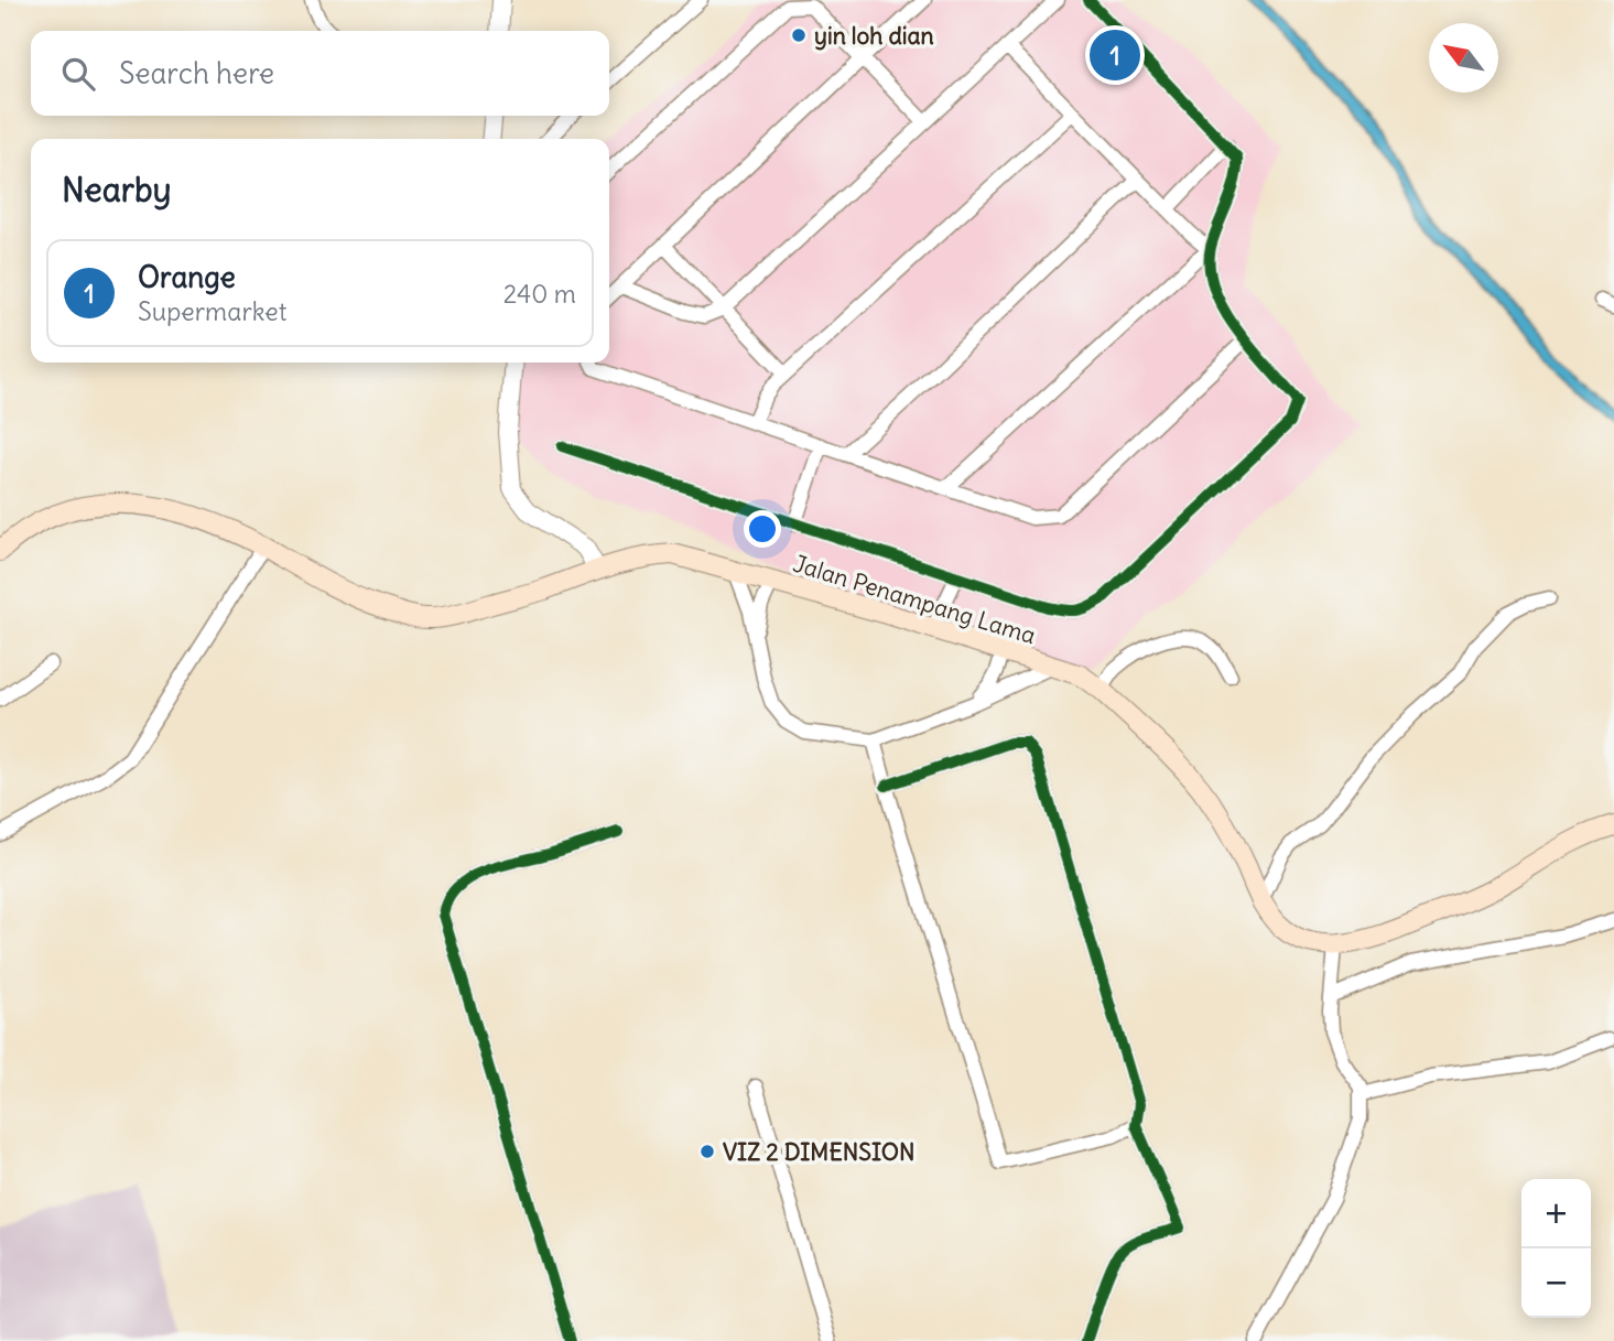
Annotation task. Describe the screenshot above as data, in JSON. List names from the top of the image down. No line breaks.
{"streets":{"main road":["Jalan Penampang Lama"]},"places":["yin loh dian","VIZ 2 DIMENSION"],"north":"top left","page":{"pins":"1","search":"Search here","heading":"Nearby","list":[{"mark":"1","name":"Orange","note":"Supermarket","value":"240 m"}],"map_buttons":["+","−"]}}
